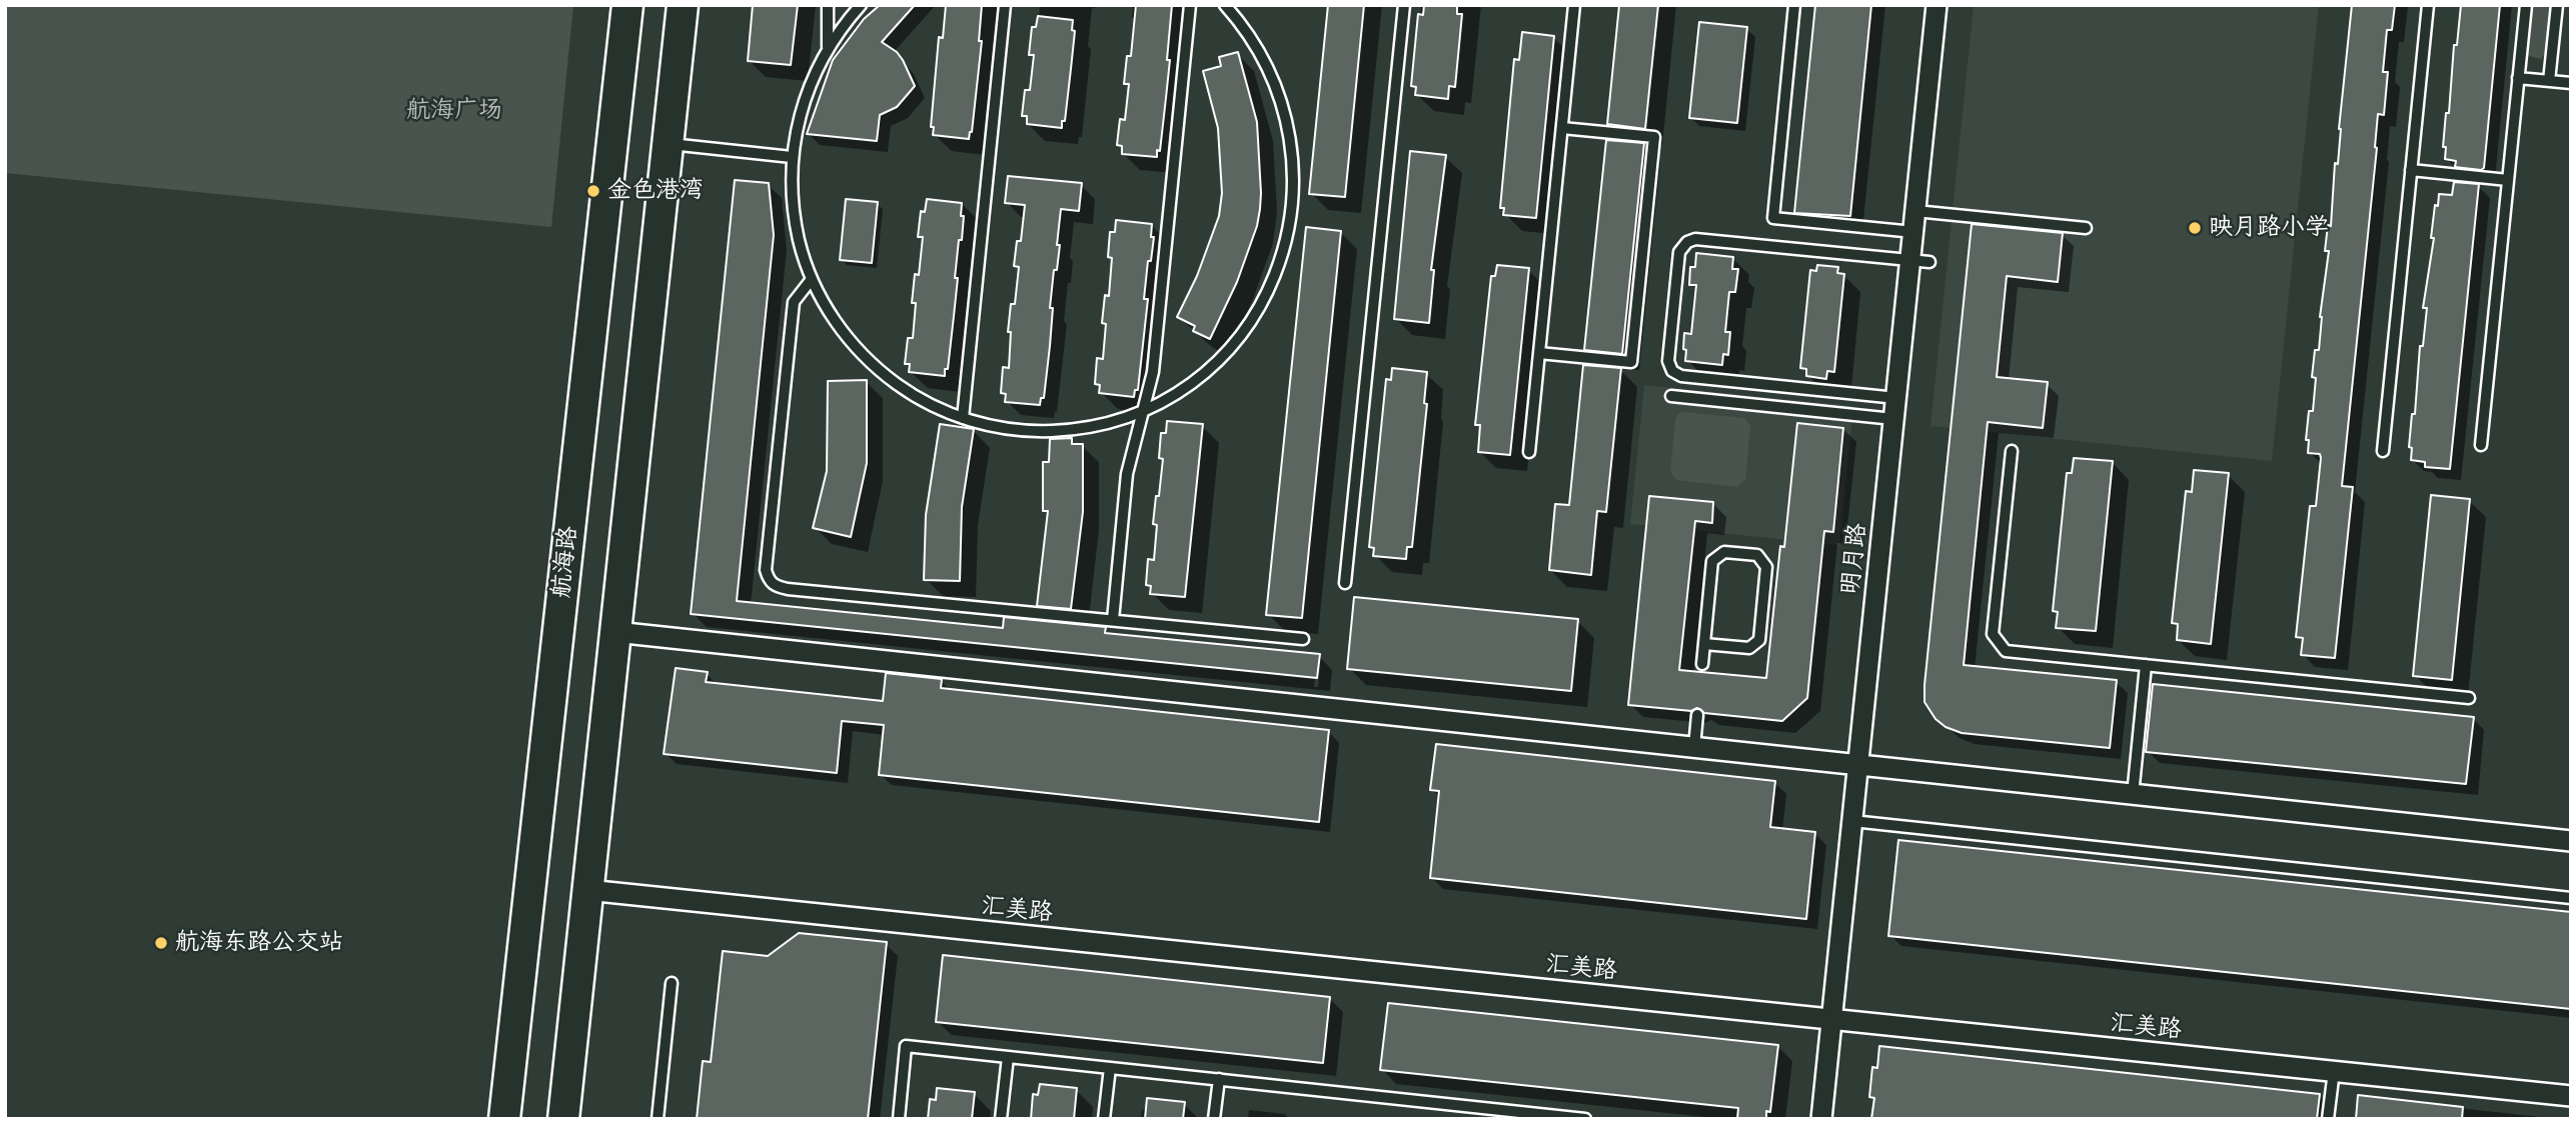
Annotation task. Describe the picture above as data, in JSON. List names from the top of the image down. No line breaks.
{"streets":{"main road":["航海路"],"street":["明月路","汇美路"]},"crossings":[["明月路","汇美路"]],"parks":["航海广场"],"places":["金色港湾","映月路小学","航海东路公交站"]}
